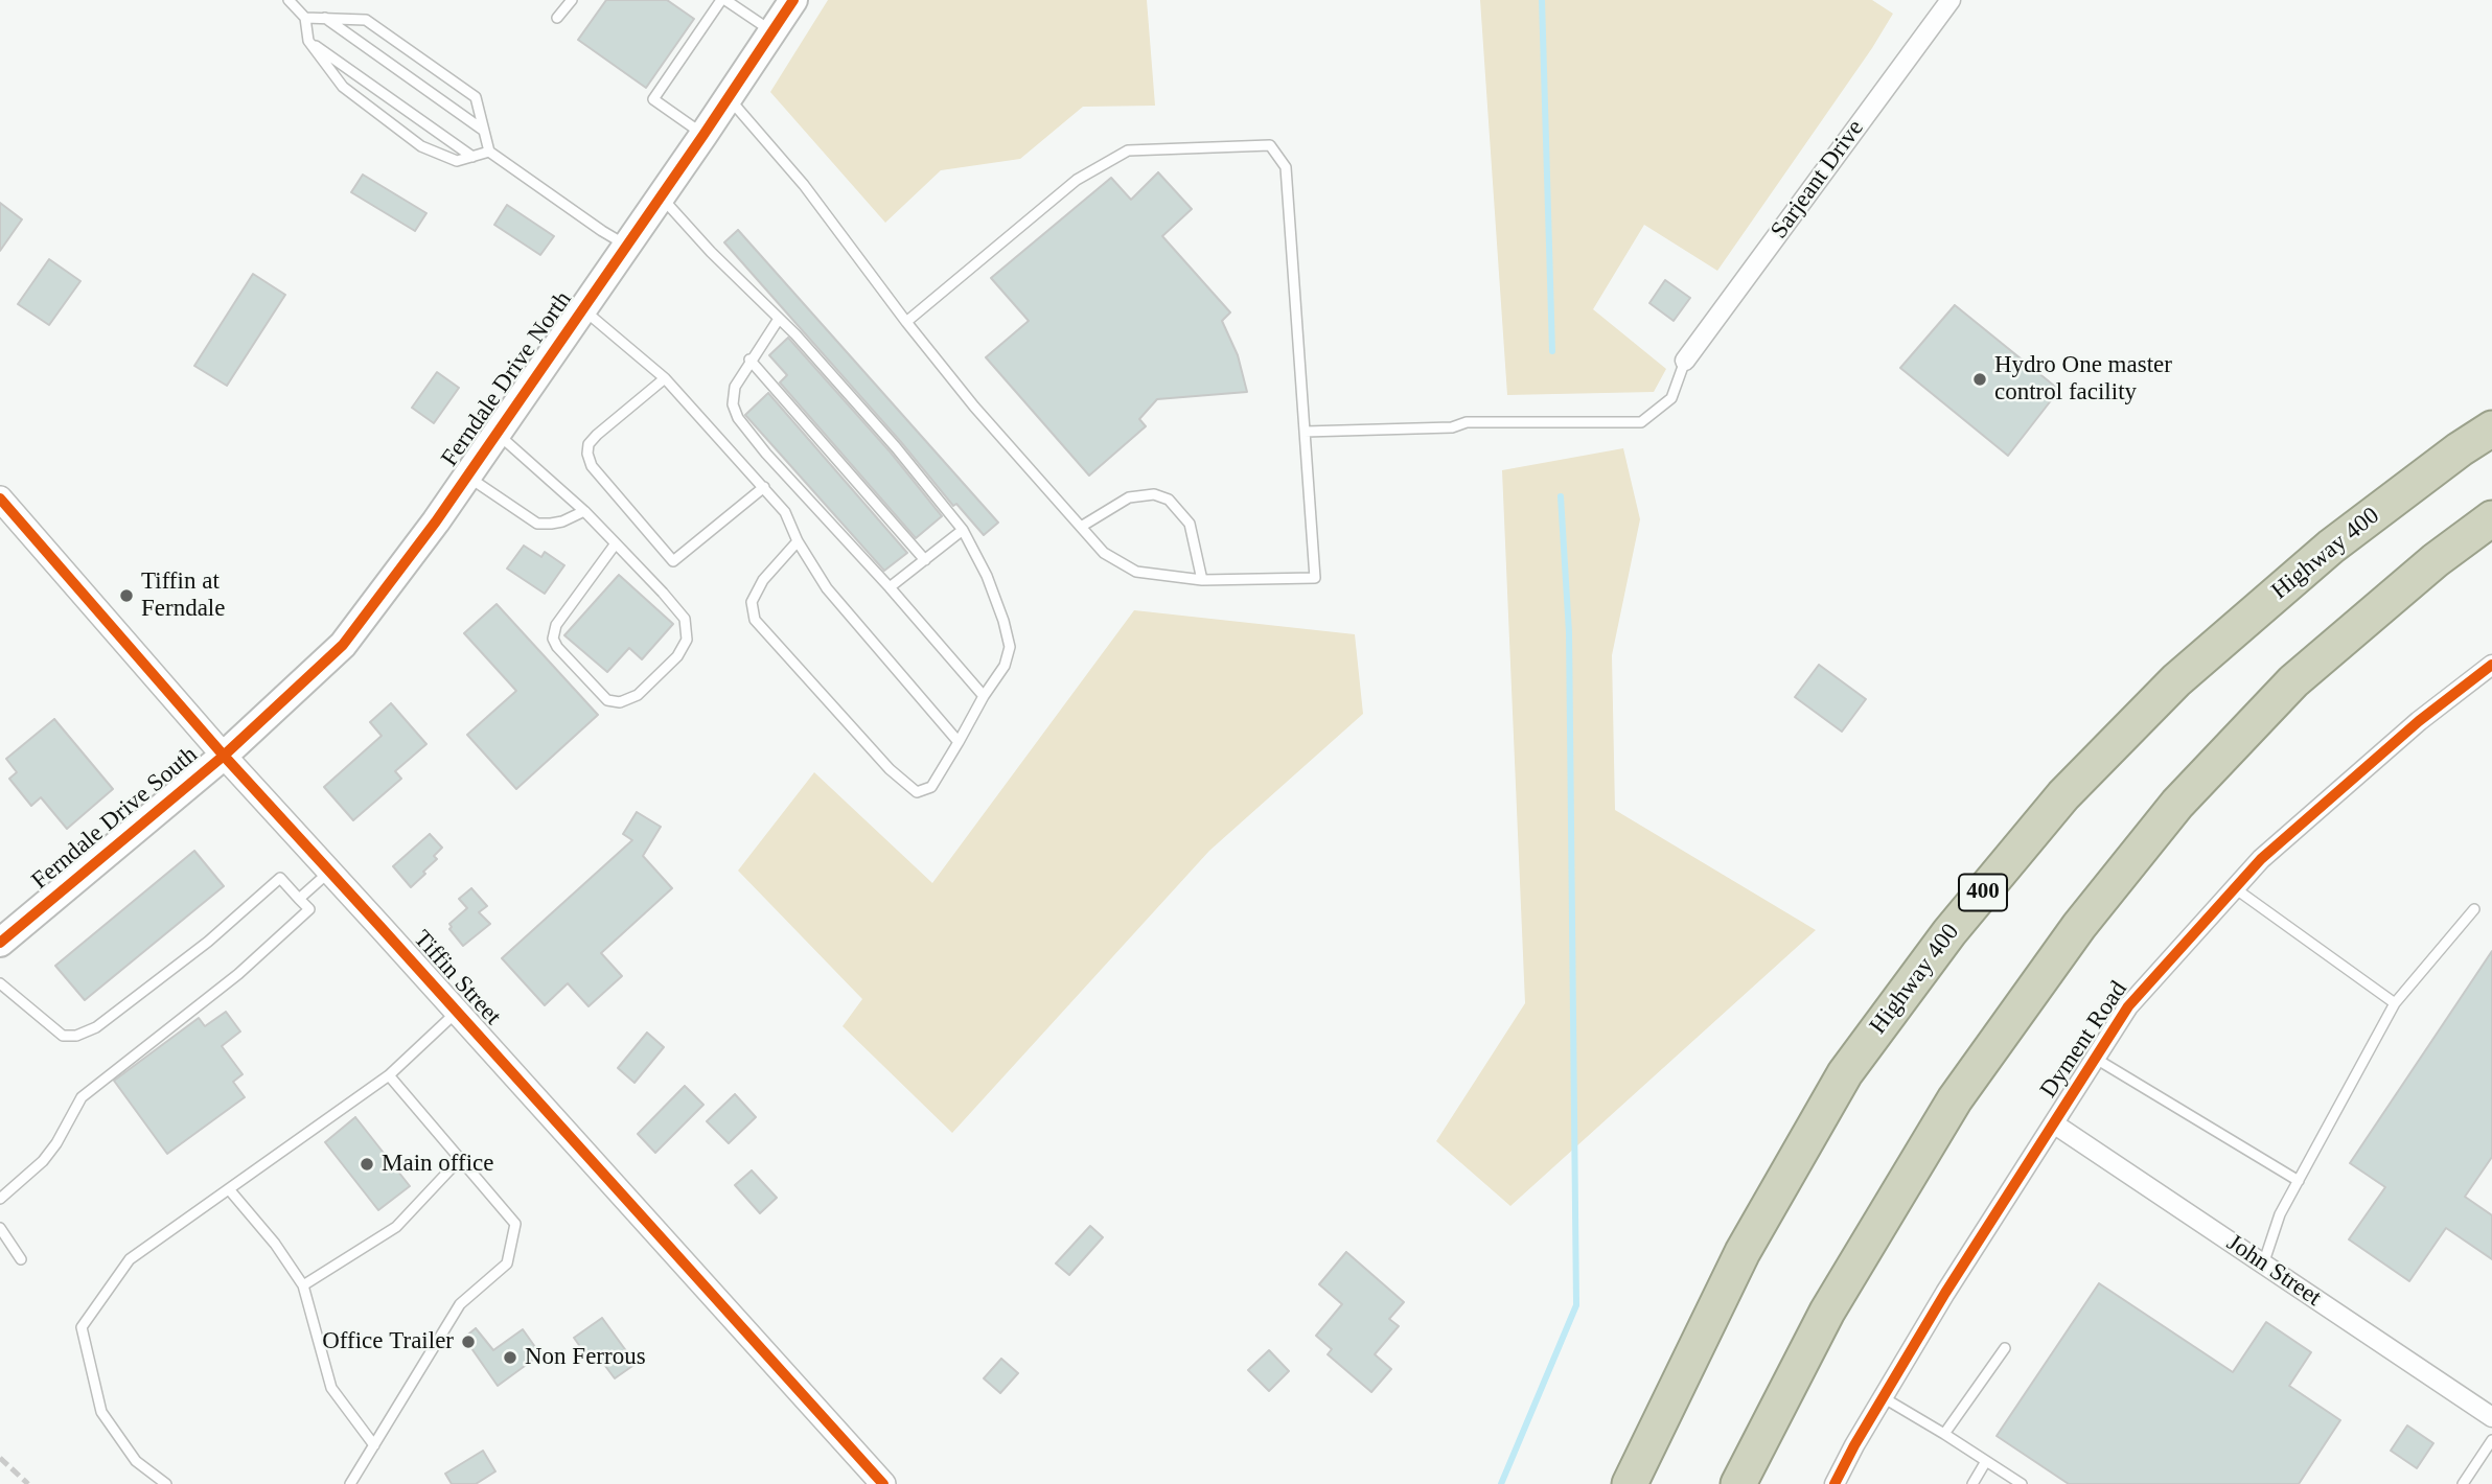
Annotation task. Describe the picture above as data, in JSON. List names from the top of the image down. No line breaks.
{"streets":{"highway":["Highway 400","400"],"main road":["Ferndale Drive North","Ferndale Drive South"],"street":["Sarjeant Drive","Tiffin Street","Dyment Road","John Street"]},"crossings":[["Ferndale Drive North","Ferndale Drive South"],["Ferndale Drive North","Tiffin Street"],["Ferndale Drive South","Tiffin Street"],["Dyment Road","John Street"]],"places":["Hydro One master control facility","Tiffin at Ferndale","Main office","Office Trailer","Non Ferrous"]}
